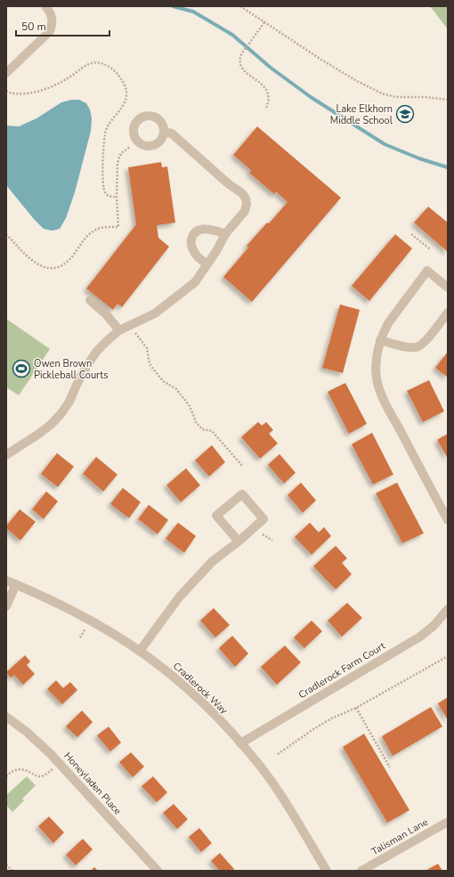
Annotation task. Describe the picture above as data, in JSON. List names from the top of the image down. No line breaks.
{"streets":{"street":["Cradlerock Farm Court","Cradlerock Way","Honeyladen Place","Talisman Lane"]},"crossings":[["Cradlerock Farm Court","Cradlerock Way"]],"places":{"school or university":["Lake Elkhorn Middle School"],"sports":["Owen Brown Pickleball Courts"]},"scale_bar":"50 m"}
